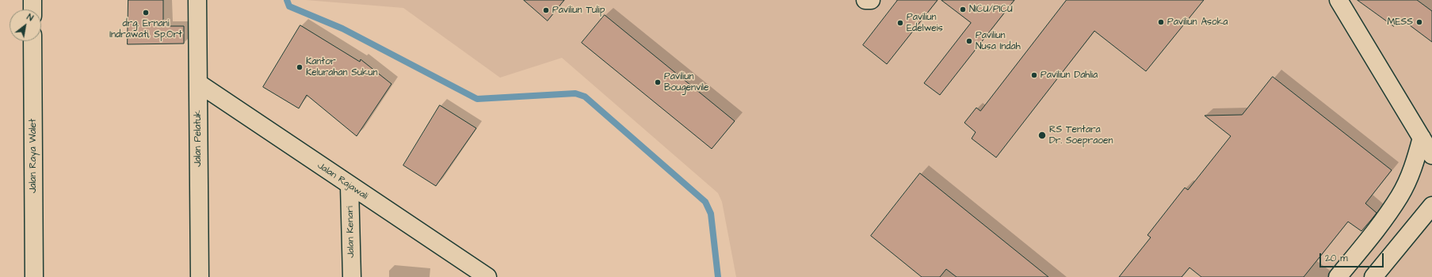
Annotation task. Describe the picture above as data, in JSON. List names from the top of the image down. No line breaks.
{"streets":{"street":["Jalan Pelatuk","Jalan Raya Walet","Jalan Rajawali","Jalan Kenari"]},"crossings":[["Jalan Pelatuk","Jalan Rajawali"],["Jalan Rajawali","Jalan Kenari"]],"places":["NICU/PICU","Paviliun Tulip","drg. Ernani Indrawati, Sp.Ort","Paviliun Asoka","MESS","Paviliun Edelweis","Paviliun Nusa Indah","Kantor Kelurahan Sukun","Paviliun Dahlia","Paviliun Bougenvile","RS Tentara Dr. Soepraoen"],"scale_bar":"20 m","north":"top right"}
